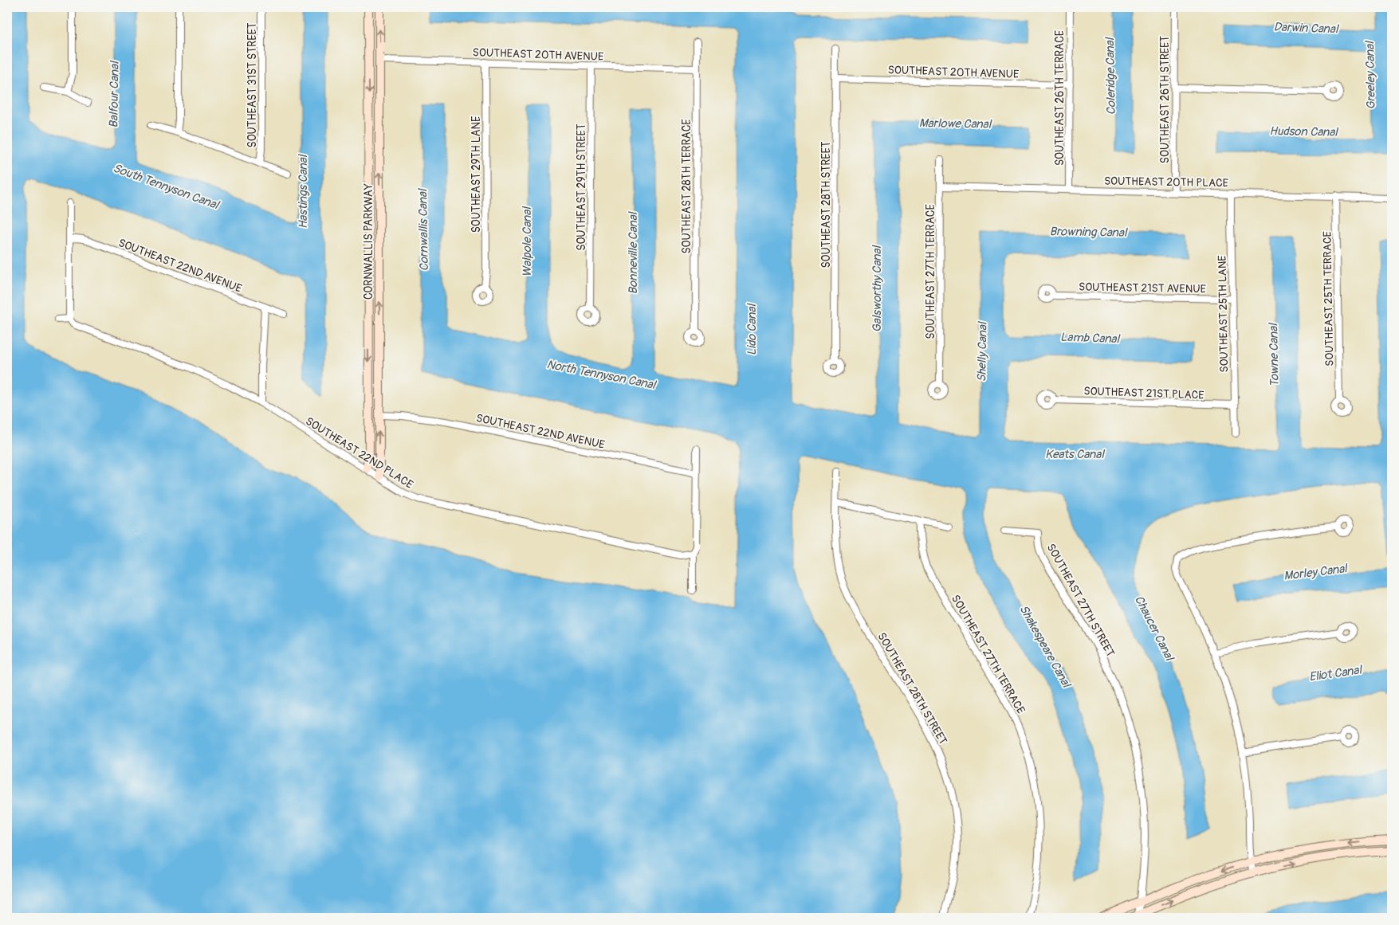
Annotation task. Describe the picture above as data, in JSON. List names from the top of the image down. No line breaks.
{"streets":{"street":["SOUTHEAST 20TH AVENUE","SOUTHEAST 31ST STREET","SOUTHEAST 26TH TERRACE","SOUTHEAST 26TH STREET","SOUTHEAST 29TH LANE","SOUTHEAST 20TH PLACE","SOUTHEAST 28TH TERRACE","SOUTHEAST 29TH STREET","SOUTHEAST 28TH STREET","CORNWALLIS PARKWAY","SOUTHEAST 22ND AVENUE","SOUTHEAST 27TH TERRACE","SOUTHEAST 21ST AVENUE","SOUTHEAST 25TH TERRACE","SOUTHEAST 25TH LANE","SOUTHEAST 21ST PLACE","SOUTHEAST 22ND PLACE","SOUTHEAST 27TH STREET"]},"crossings":[["SOUTHEAST 20TH AVENUE","SOUTHEAST 26TH TERRACE"],["SOUTHEAST 20TH AVENUE","SOUTHEAST 29TH LANE"],["SOUTHEAST 20TH AVENUE","SOUTHEAST 28TH TERRACE"],["SOUTHEAST 20TH AVENUE","SOUTHEAST 29TH STREET"],["SOUTHEAST 20TH AVENUE","SOUTHEAST 28TH STREET"],["SOUTHEAST 20TH AVENUE","CORNWALLIS PARKWAY"],["SOUTHEAST 26TH TERRACE","SOUTHEAST 20TH PLACE"],["SOUTHEAST 26TH STREET","SOUTHEAST 20TH PLACE"],["SOUTHEAST 20TH PLACE","SOUTHEAST 27TH TERRACE"],["SOUTHEAST 20TH PLACE","SOUTHEAST 25TH TERRACE"],["SOUTHEAST 20TH PLACE","SOUTHEAST 25TH LANE"],["CORNWALLIS PARKWAY","SOUTHEAST 22ND AVENUE"],["CORNWALLIS PARKWAY","SOUTHEAST 22ND PLACE"],["SOUTHEAST 21ST AVENUE","SOUTHEAST 25TH LANE"],["SOUTHEAST 25TH LANE","SOUTHEAST 21ST PLACE"]],"water":["Darwin Canal","Greeley Canal","Coleridge Canal","Balfour Canal","Marlowe Canal","Hudson Canal","South Tennyson Canal","Hastings Canal","Cornwallis Canal","Browning Canal","Walpole Canal","Bonneville Canal","Galsworthy Canal","Lido Canal","Lamb Canal","Shelly Canal","Towne Canal","North Tennyson Canal","Keats Canal","Morley Canal","Chaucer Canal","Shakespeare Canal","Eliot Canal"]}
